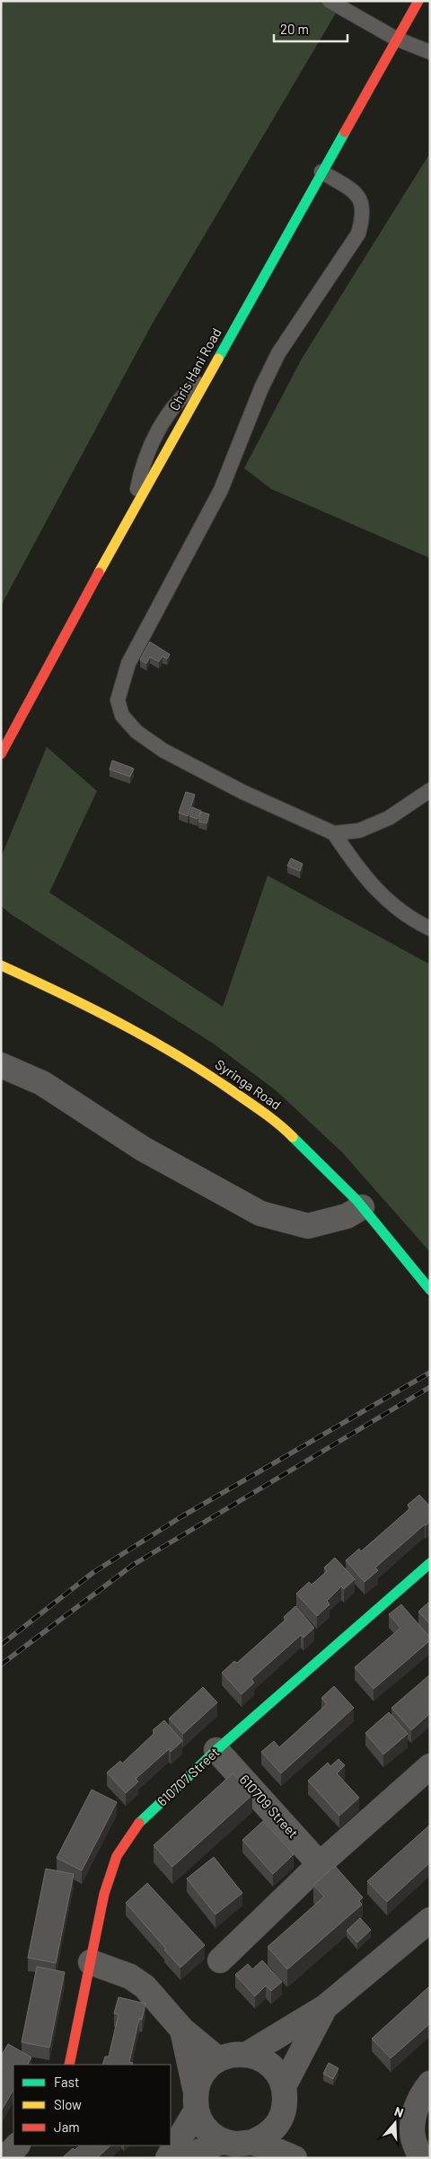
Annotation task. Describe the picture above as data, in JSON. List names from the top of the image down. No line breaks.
{"streets":{"street":["Chris Hani Road","Syringa Road","610707 Street","610709 Street"]},"crossings":[["610707 Street","610709 Street"]],"legend":["Fast","Slow","Jam"],"scale_bar":"20 m","north":"top"}
